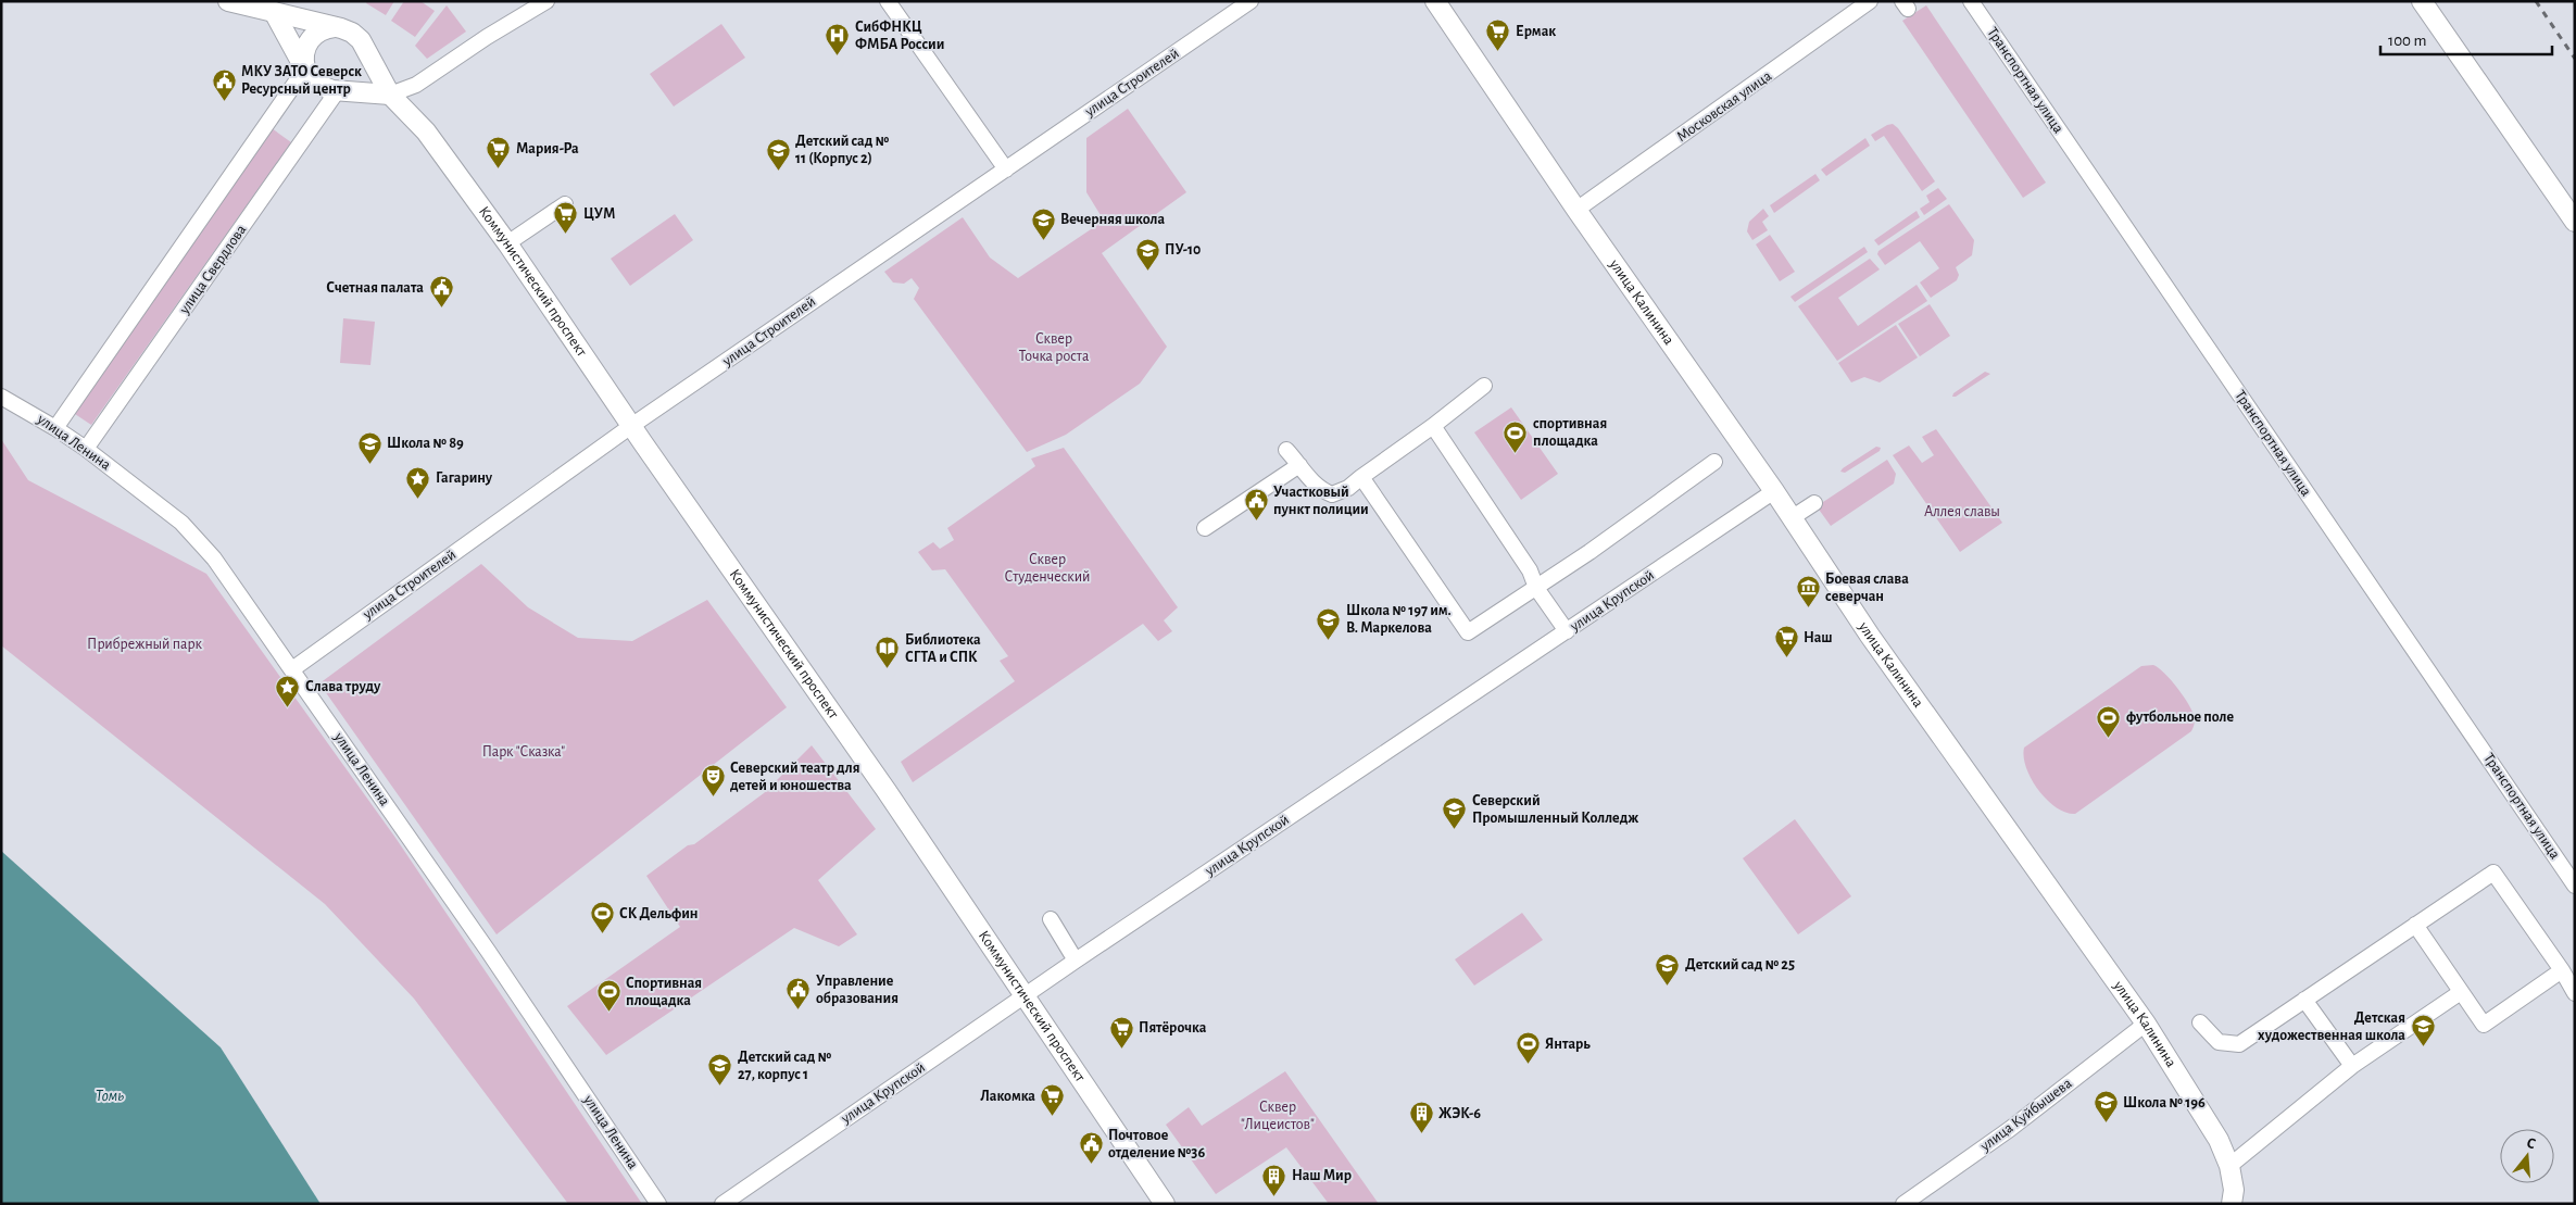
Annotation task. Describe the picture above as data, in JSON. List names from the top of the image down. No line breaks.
{"streets":{"main road":["Коммунистический проспект","улица Калинина"],"street":["Транспортная улица","улица Строителей","Московская улица","улица Свердлова","улица Ленина","улица Крупской","улица Куйбышева"]},"crossings":[["улица Строителей","Коммунистический проспект"],["улица Строителей","улица Ленина"],["Московская улица","улица Калинина"],["улица Свердлова","Коммунистический проспект"],["улица Свердлова","улица Ленина"],["Коммунистический проспект","улица Крупской"],["улица Калинина","улица Крупской"],["улица Калинина","улица Куйбышева"]],"water":["Томь"],"parks":["Сквер Точка роста","Аллея славы","Сквер Студенческий","Прибрежный парк","Парк \"Сказка\"","Сквер \"Лицеистов\""],"places":{"supermarket":["Ермак","Мария-Ра","ЦУМ","Наш","Пятёрочка","Лакомка"],"hospital":["СибФНКЦ ФМБА России"],"public building":["МКУ ЗАТО Северск Ресурсный центр","Счетная палата","Участковый пункт полиции","Управление образования","Почтовое отделение №36"],"school or university":["Детский сад № 11 (Корпус 2)","Вечерняя школа","ПУ-10","Школа № 89","Школа № 197 им. В. Маркелова","Северский Промышленный Колледж","Детский сад № 25","Детская художественная школа","Детский сад № 27, корпус 1","Школа № 196"],"sports":["спортивная площадка","футбольное поле","СК Дельфин","Спортивная площадка","Янтарь"],"place":["Гагарину","Слава труду"],"museum":["Боевая слава северчан"],"library":["Библиотека СГТА и СПК"],"theatre":["Северский театр для детей и юношества"],"building":["ЖЭК-6","Наш Мир"]},"scale_bar":"100 m","north":"top"}
